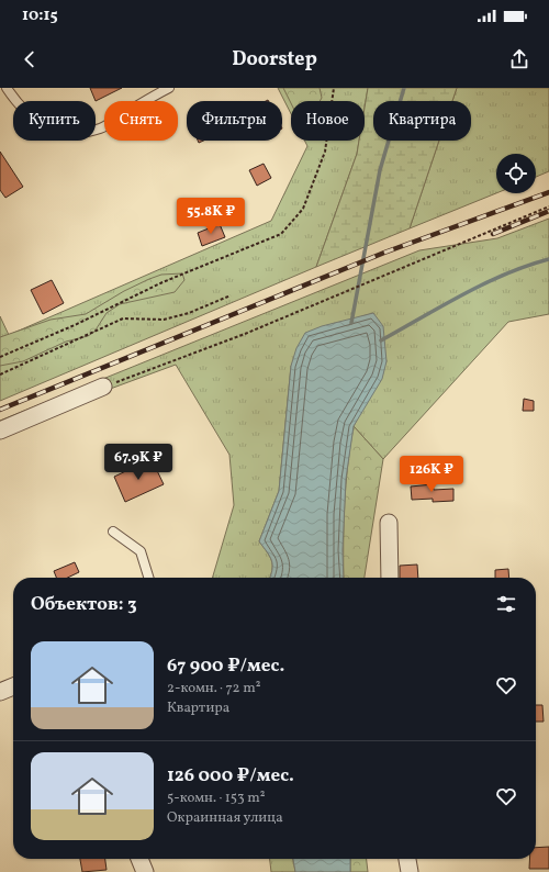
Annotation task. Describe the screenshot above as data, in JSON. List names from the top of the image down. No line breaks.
{"page":{"status":"10:15","header":"Doorstep","chip":["Купить","Снять","Фильтры","Новое","Квартира"],"price":["55.8K ₽","67.9K ₽","126K ₽"],"heading":"Объектов: 3","list":[{"name":"67 900 ₽/мес.","note":"2-комн. · 72 m² · Квартира"},{"name":"126 000 ₽/мес.","note":"5-комн. · 153 m² · Окраинная улица"}]}}
